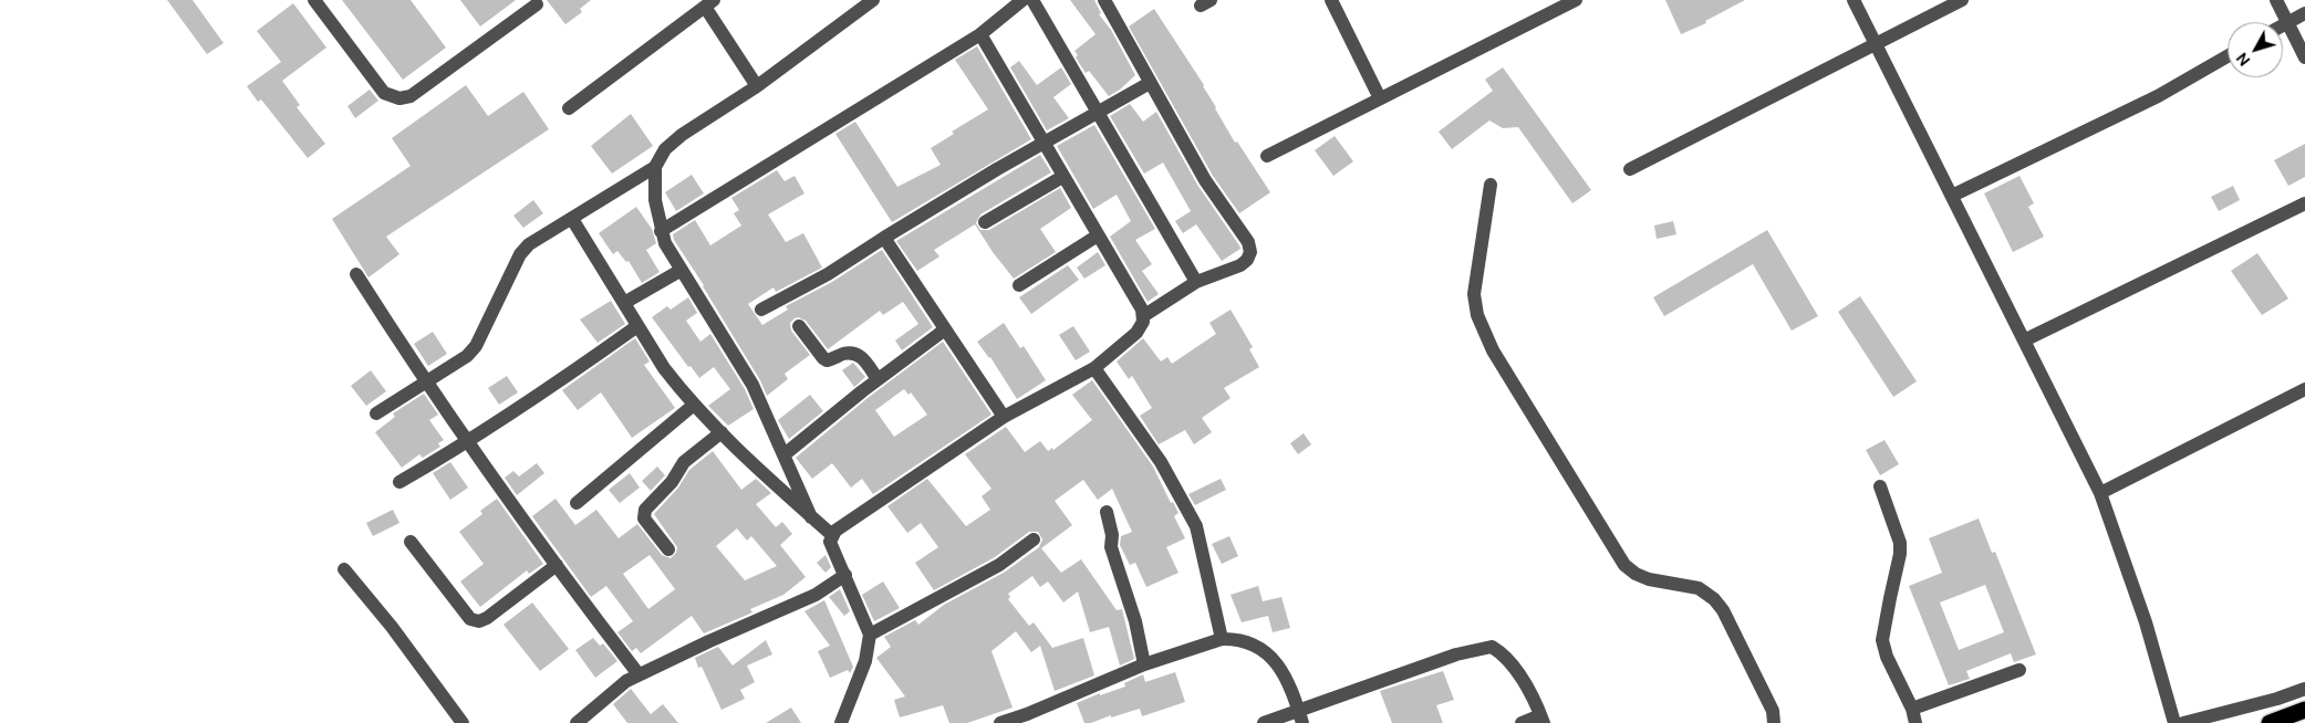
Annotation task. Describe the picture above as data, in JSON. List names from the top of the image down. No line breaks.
{"north":"bottom left"}
